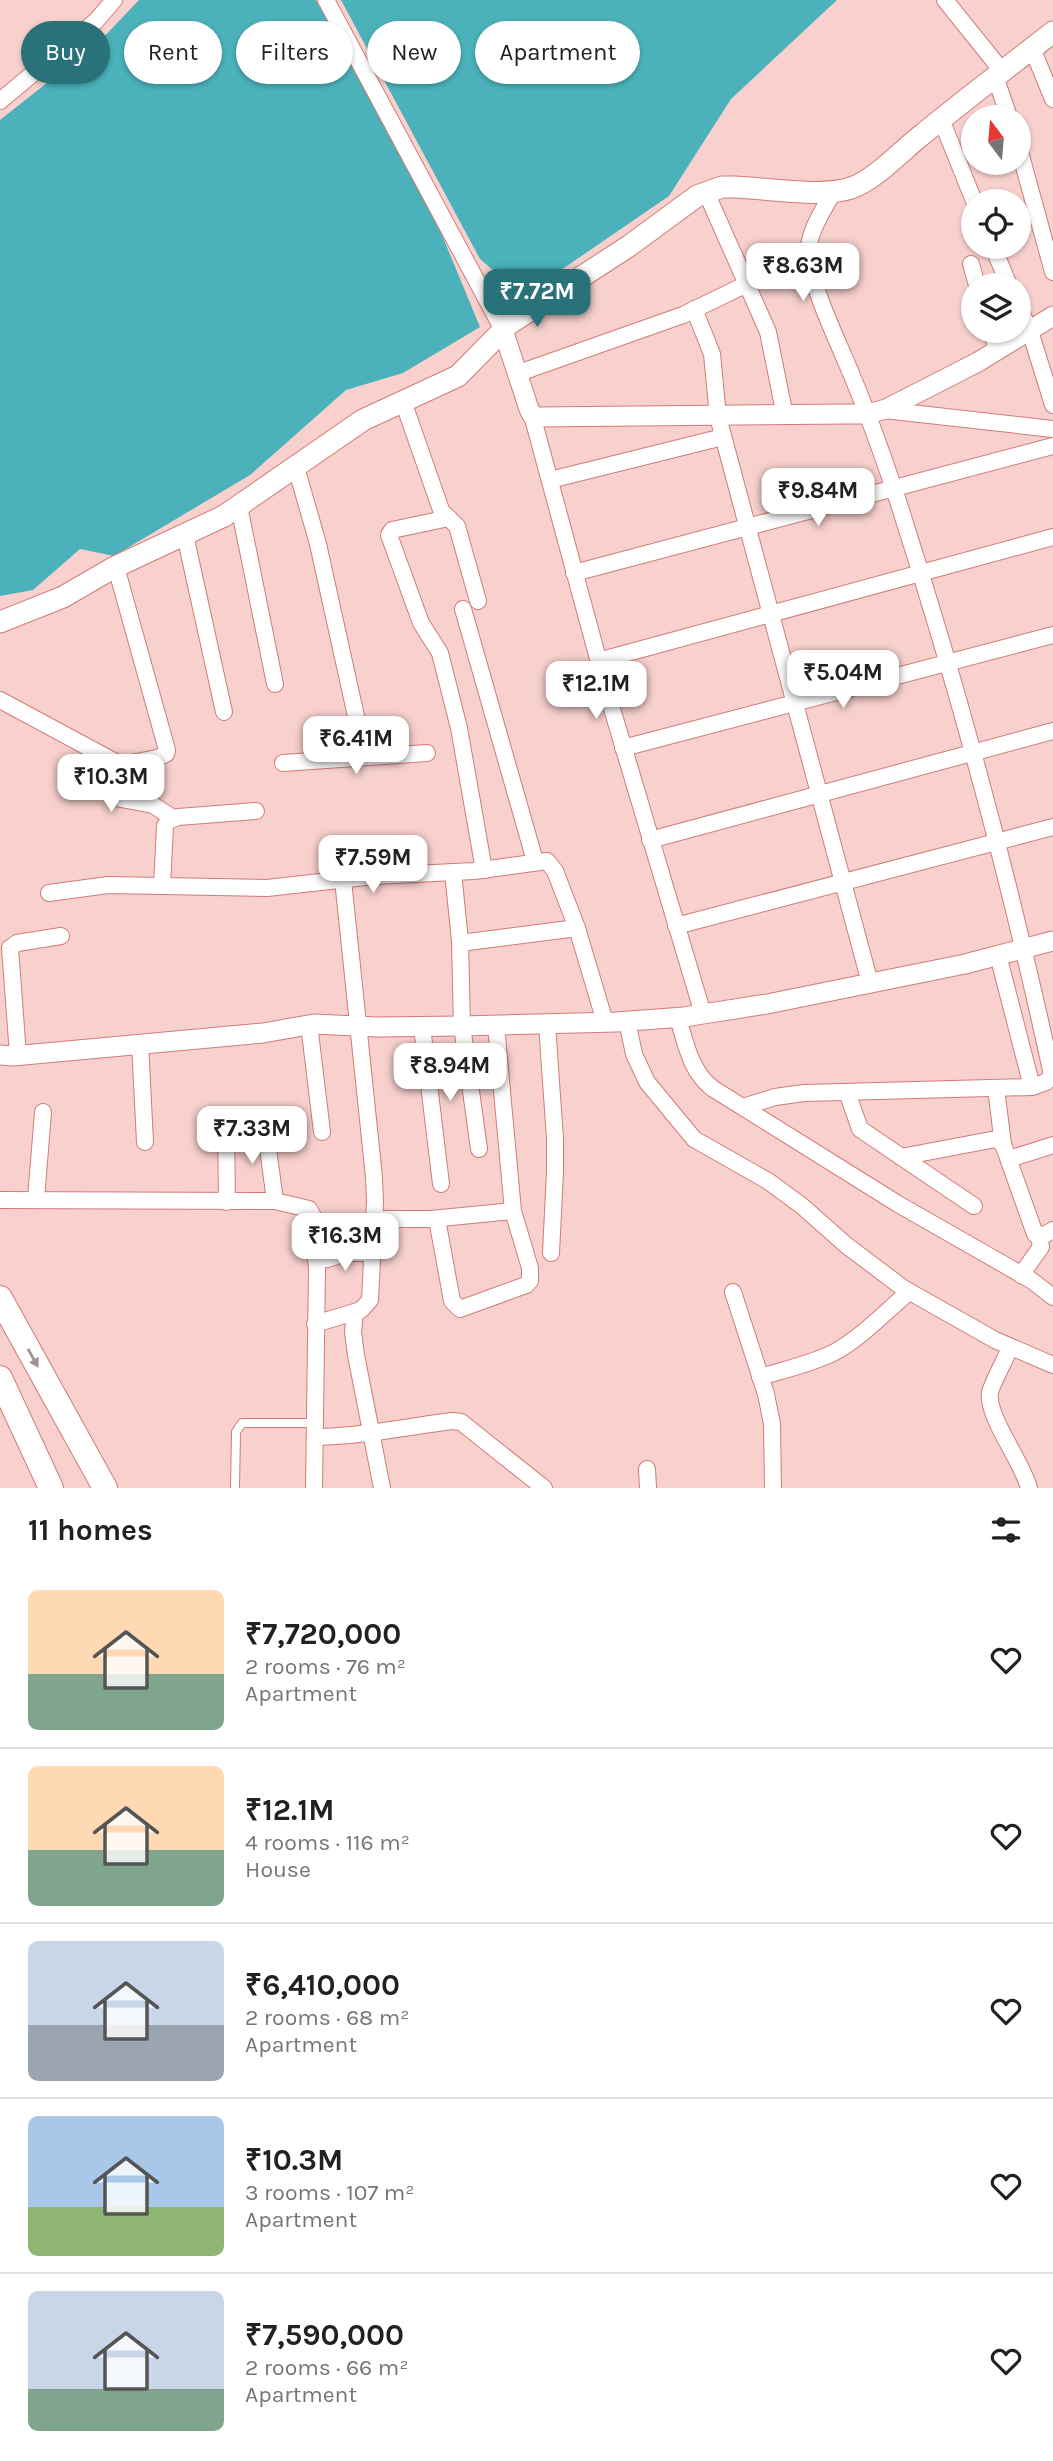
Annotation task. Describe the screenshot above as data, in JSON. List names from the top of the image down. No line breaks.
{"north":"top","page":{"chip":["Buy","Rent","Filters","New","Apartment"],"price":["₹8.63M","₹7.72M","₹9.84M","₹5.04M","₹12.1M","₹6.41M","₹10.3M","₹7.59M","₹8.94M","₹7.33M","₹16.3M"],"heading":"11 homes","list":[{"name":"₹7,720,000","note":"2 rooms · 76 m² · Apartment"},{"name":"₹12.1M","note":"4 rooms · 116 m² · House"},{"name":"₹6,410,000","note":"2 rooms · 68 m² · Apartment"},{"name":"₹10.3M","note":"3 rooms · 107 m² · Apartment"},{"name":"₹7,590,000","note":"2 rooms · 66 m² · Apartment"}]}}
